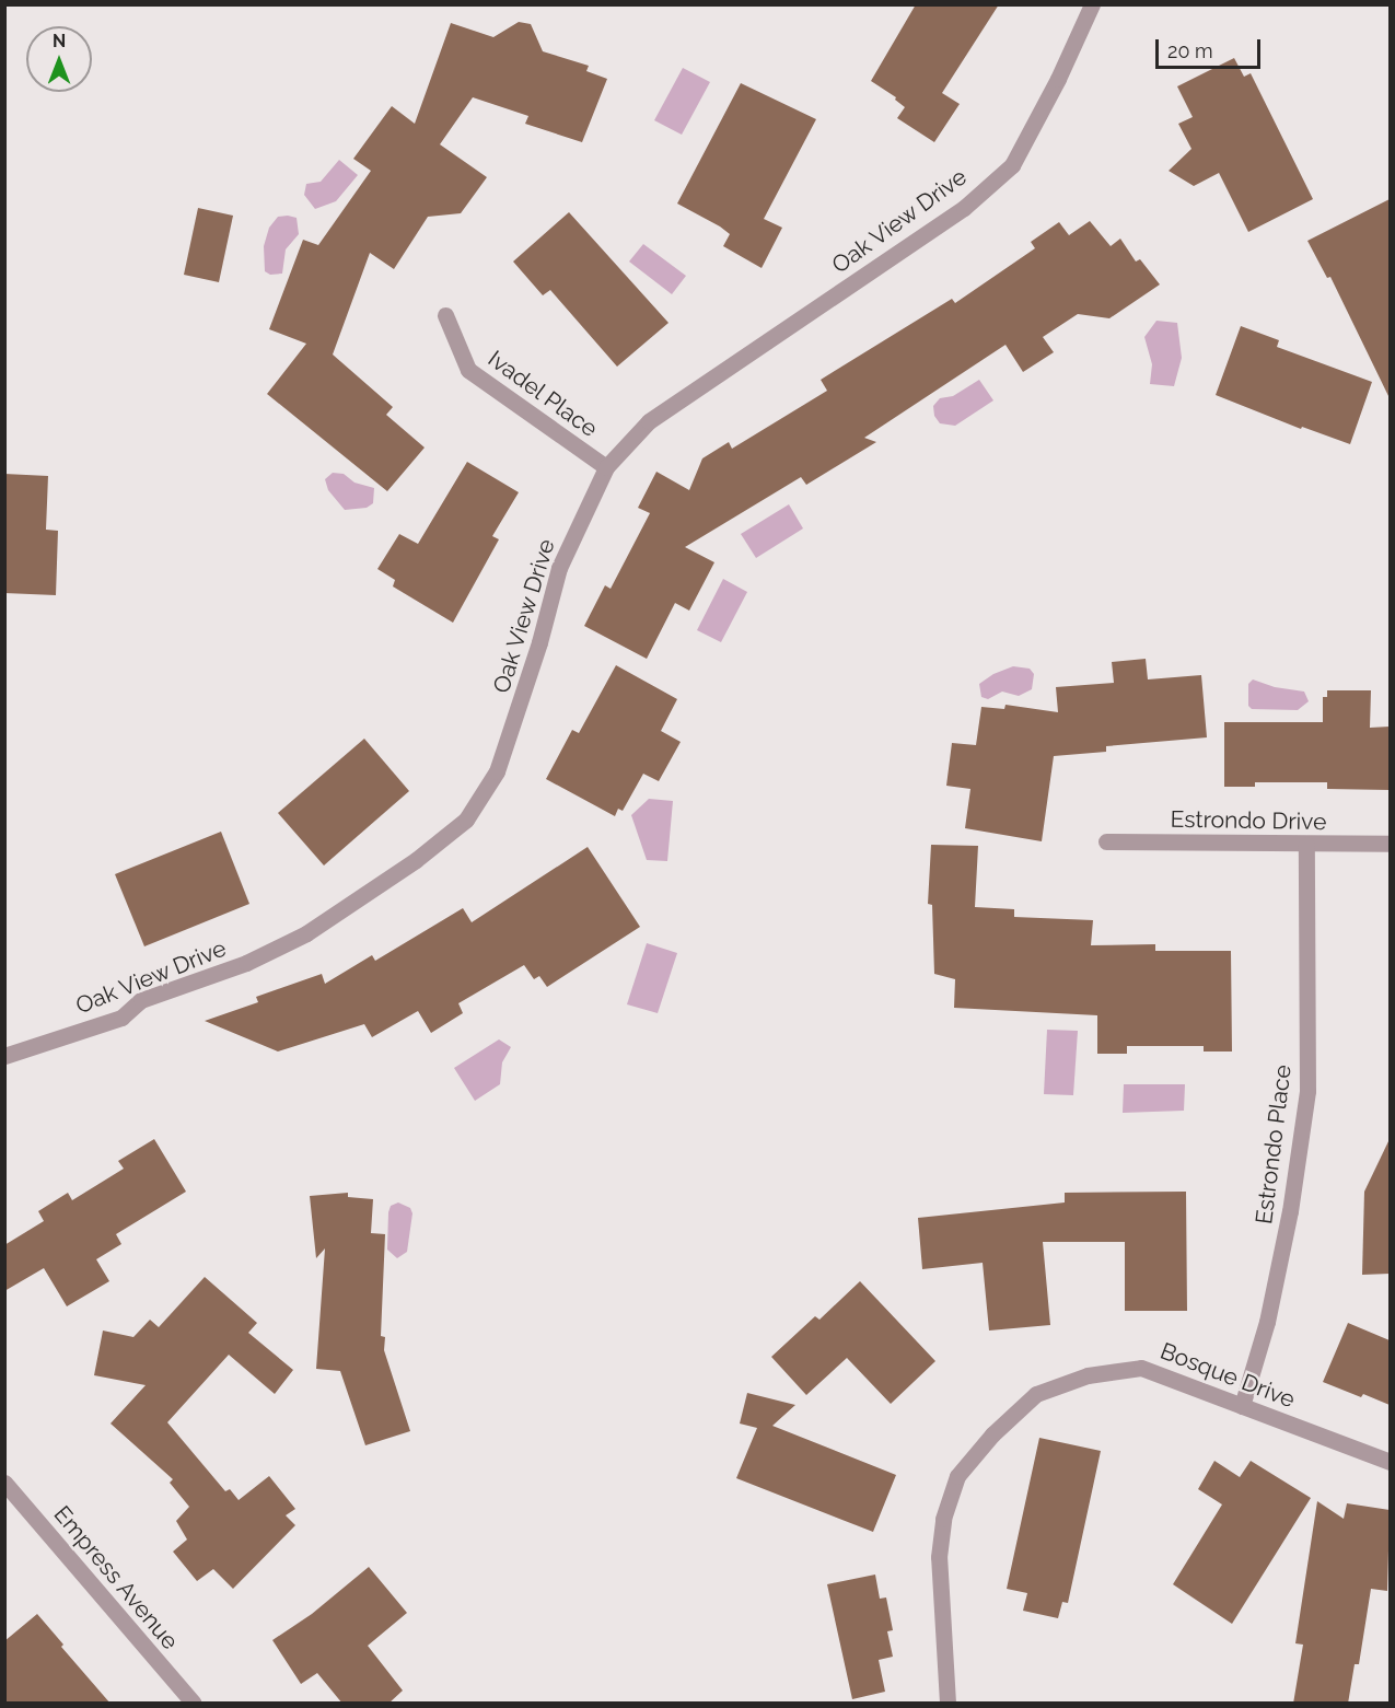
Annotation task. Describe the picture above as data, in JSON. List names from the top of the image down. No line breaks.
{"streets":{"street":["Oak View Drive","Ivadel Place","Estrondo Drive","Estrondo Place","Bosque Drive","Empress Avenue"]},"crossings":[["Oak View Drive","Ivadel Place"],["Estrondo Drive","Estrondo Place"],["Estrondo Place","Bosque Drive"]],"scale_bar":"20 m","north":"top"}
